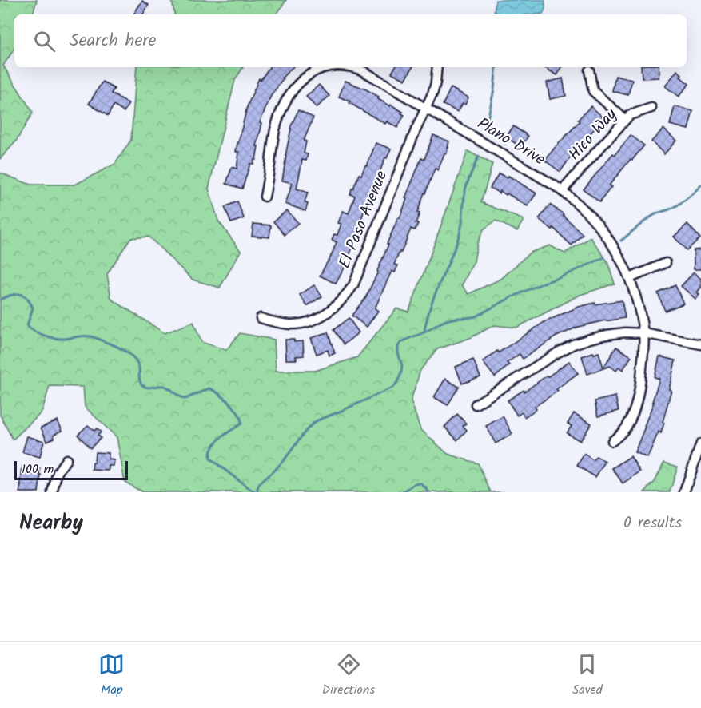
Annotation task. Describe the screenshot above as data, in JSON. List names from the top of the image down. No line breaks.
{"streets":{"street":["Hico Way","Plano Drive","El Paso Avenue"]},"crossings":[["Hico Way","Plano Drive"],["Plano Drive","El Paso Avenue"]],"scale_bar":"100 m","page":{"search":"Search here","scale":"100 m","heading":["Nearby","0 results"],"nav":["Map","Directions","Saved"]}}
